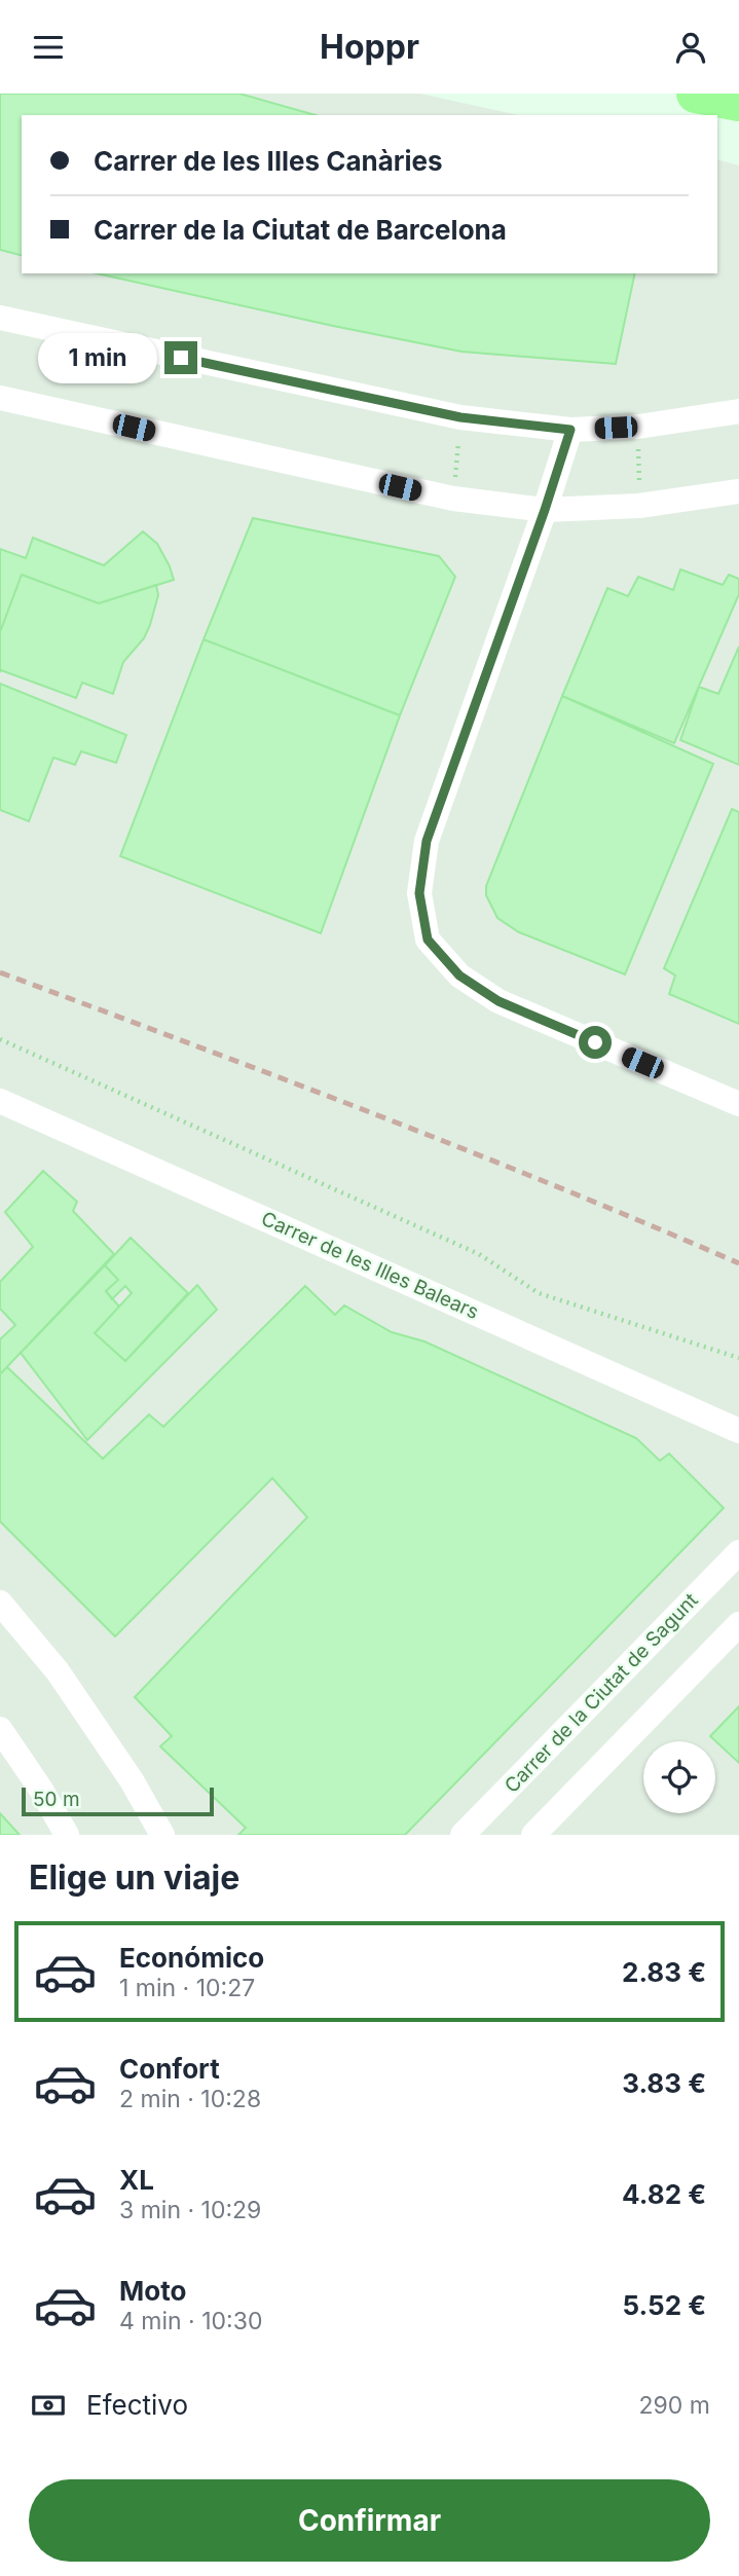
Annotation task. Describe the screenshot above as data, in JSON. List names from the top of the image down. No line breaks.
{"streets":{"street":["Carrer de les Illes Balears","Carrer de la Ciutat de Sagunt"]},"scale_bar":"50 m","page":{"header":"Hoppr","banner":["Carrer de les Illes Canàries","Carrer de la Ciutat de Barcelona"],"bubble":"1 min","scale":"50 m","heading":"Elige un viaje","list":[{"name":"Económico","note":"1 min · 10:27","value":"2.83 €"},{"name":"Confort","note":"2 min · 10:28","value":"3.83 €"},{"name":"XL","note":"3 min · 10:29","value":"4.82 €"},{"name":"Moto","note":"4 min · 10:30","value":"5.52 €"}],"pay":["Efectivo","290 m"],"buttons":"Confirmar"}}
